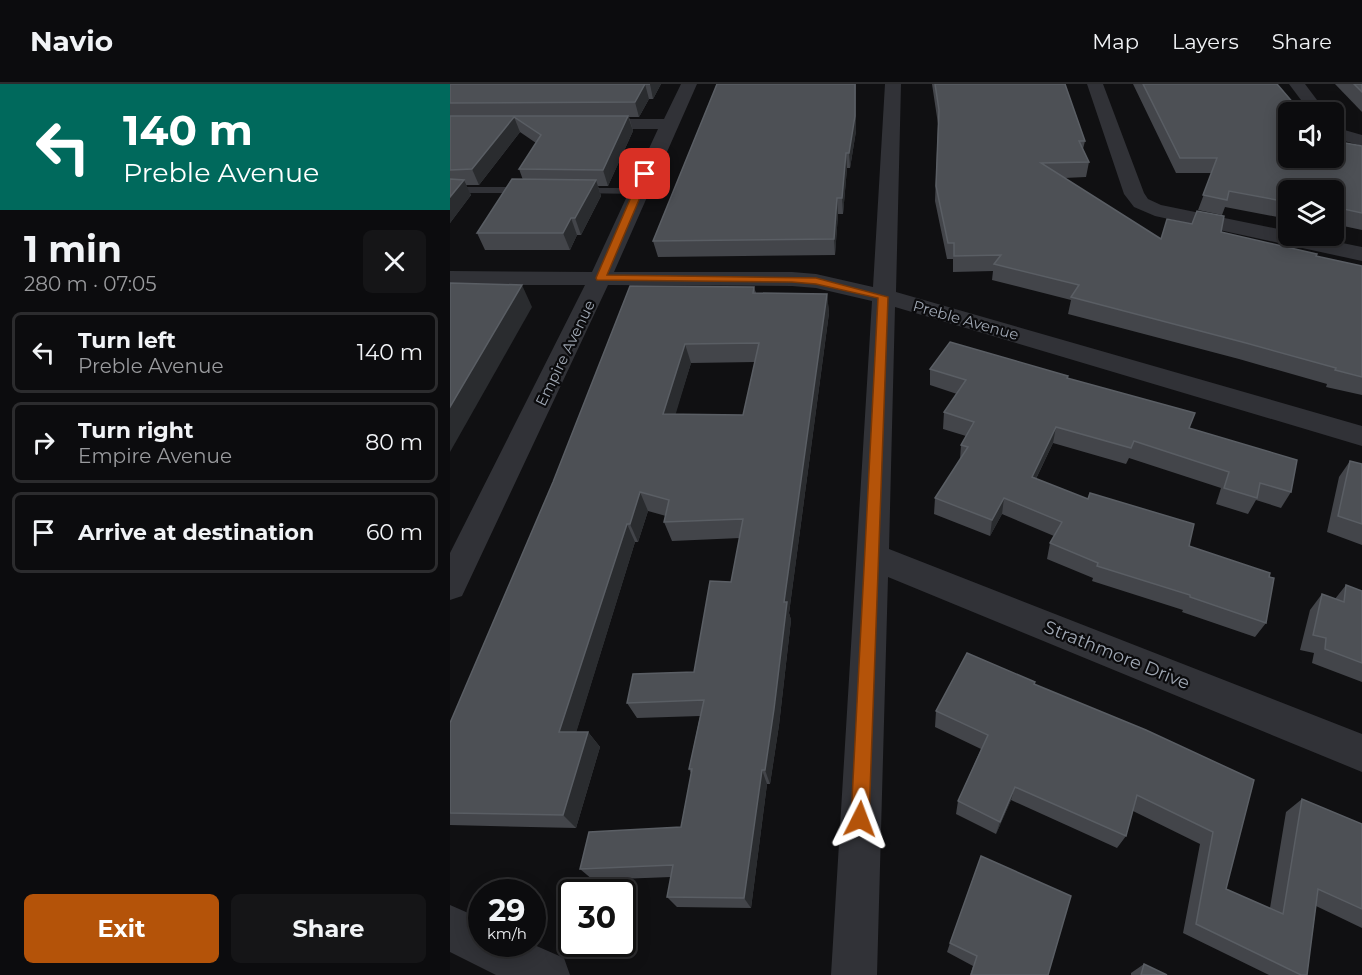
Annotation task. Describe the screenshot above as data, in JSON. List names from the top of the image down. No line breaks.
{"streets":{"street":["Preble Avenue","Empire Avenue","Strathmore Drive"]},"crossings":[["Preble Avenue","Empire Avenue"]],"page":{"header":"Navio","nav":["Map","Layers","Share"],"turn":["140 m","Preble Avenue"],"heading":["1 min","280 m · 07:05"],"list":[{"name":"Turn left","note":"Preble Avenue","value":"140 m"},{"name":"Turn right","note":"Empire Avenue","value":"80 m"},{"name":"Arrive at destination","value":"60 m"}],"speed":"29 km/h","limit":"30","buttons":["Exit","Share"]}}
